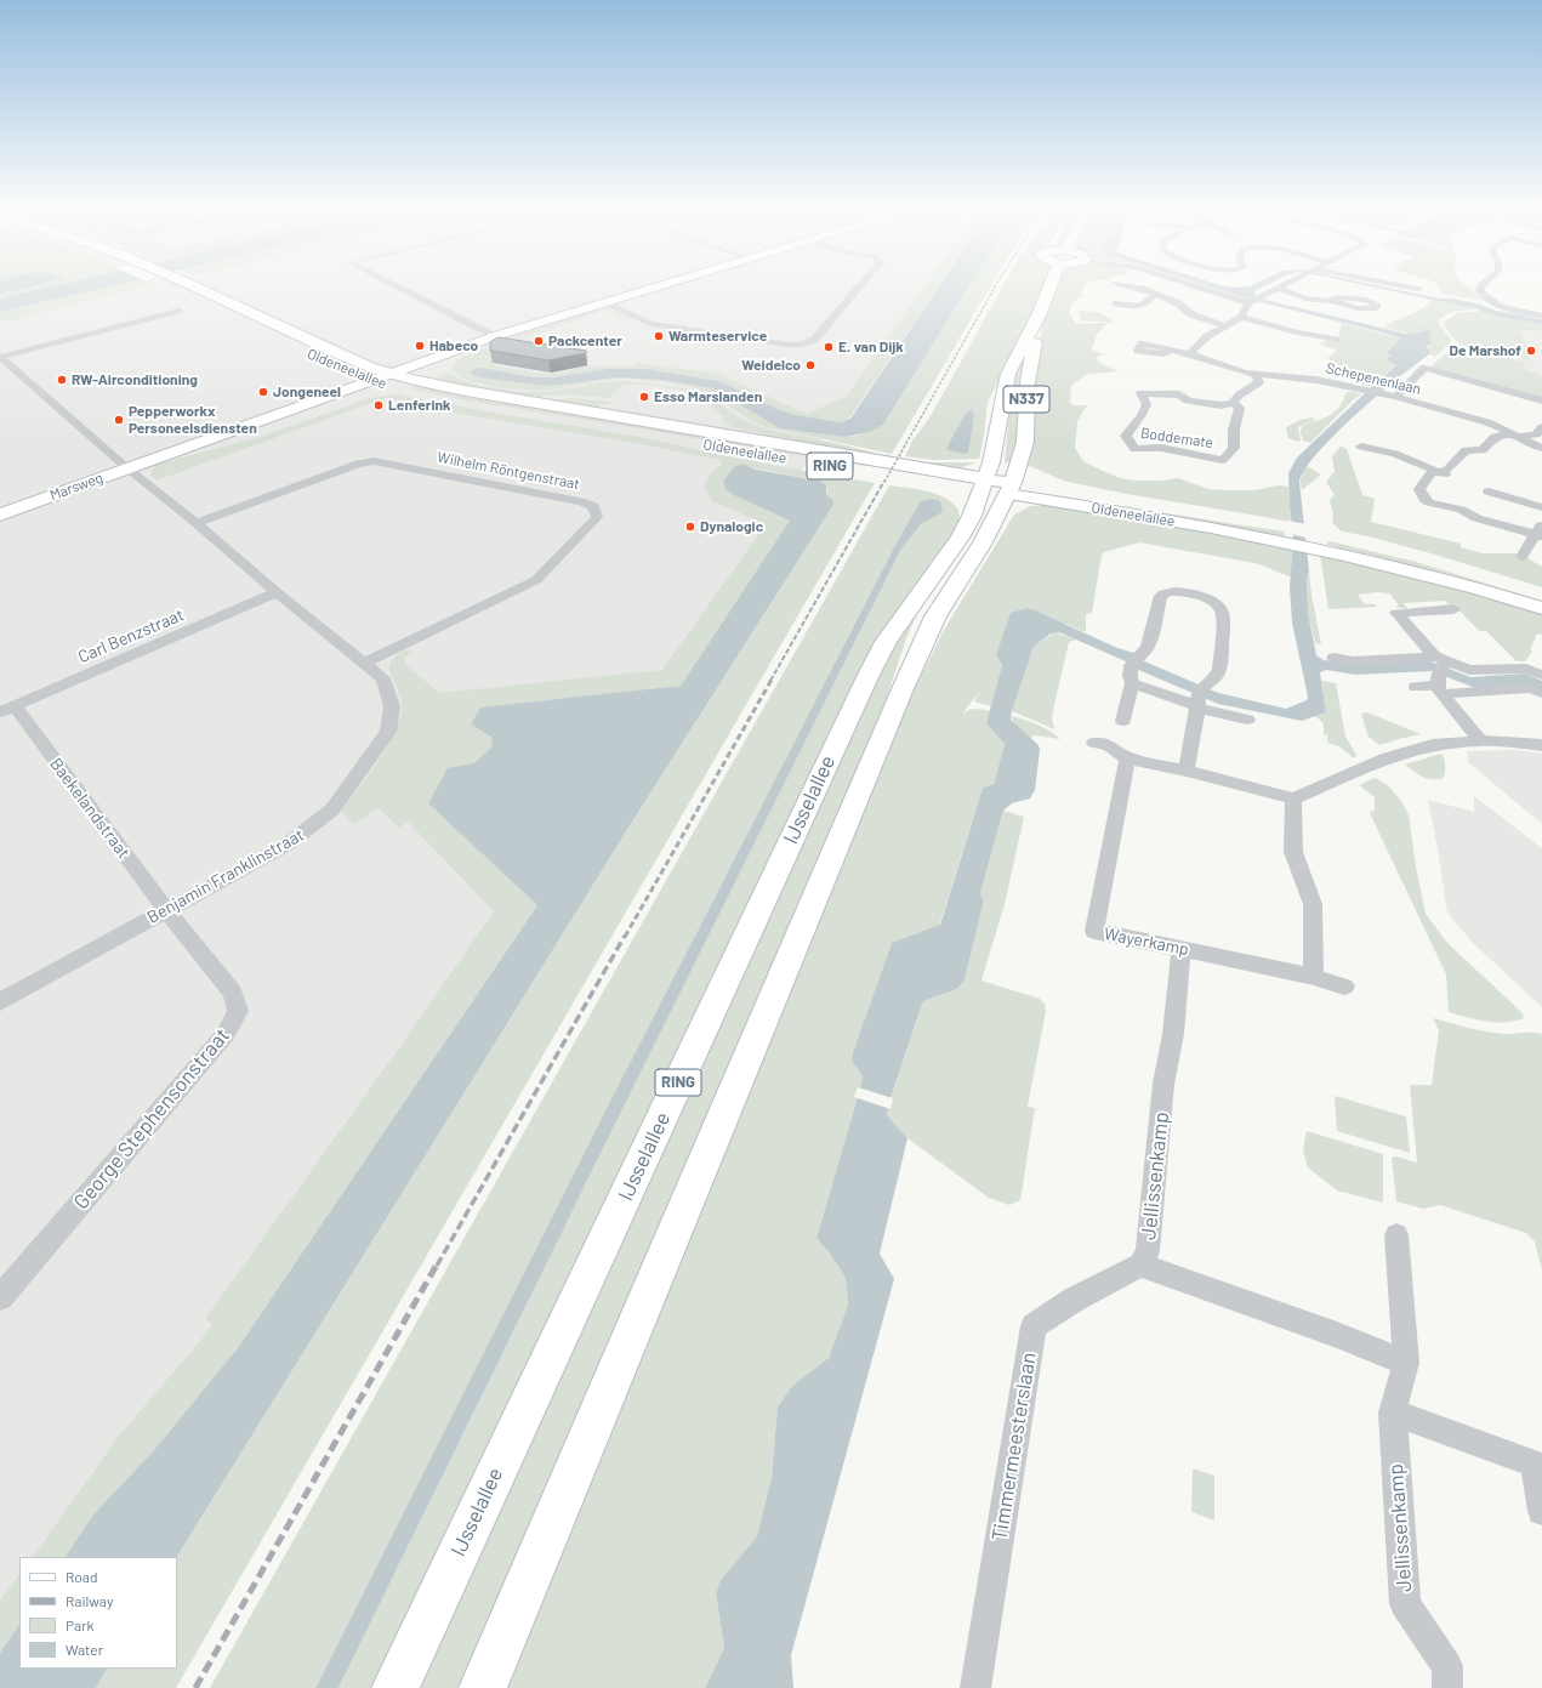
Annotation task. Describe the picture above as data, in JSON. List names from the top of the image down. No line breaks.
{"streets":{"main road":["Oldeneelallee","N337","RING","Marsweg","IJsselallee"],"street":["Schepenenlaan","Boddemate","Wilhelm Röntgenstraat","Carl Benzstraat","Baekelandstraat","Benjamin Franklinstraat","Wayerkamp","George Stephensonstraat","Jellissenkamp","Timmermeesterslaan"]},"crossings":[["Oldeneelallee","N337"],["Oldeneelallee","Marsweg"],["Oldeneelallee","IJsselallee"],["N337","IJsselallee"],["Wilhelm Röntgenstraat","Benjamin Franklinstraat"],["Marsweg","Benjamin Franklinstraat"],["Carl Benzstraat","Baekelandstraat"],["Carl Benzstraat","Benjamin Franklinstraat"],["Baekelandstraat","Benjamin Franklinstraat"],["Baekelandstraat","George Stephensonstraat"],["Benjamin Franklinstraat","George Stephensonstraat"],["Wayerkamp","Jellissenkamp"],["Jellissenkamp","Timmermeesterslaan"]],"places":["Warmteservice","Packcenter","Habeco","E. van Dijk","De Marshof","Weidelco","RW-Airconditioning","Jongeneel","Esso Marslanden","Lenferink","Pepperworkx Personeelsdiensten","Dynalogic"],"legend":["Road","Railway","Park","Water"]}
